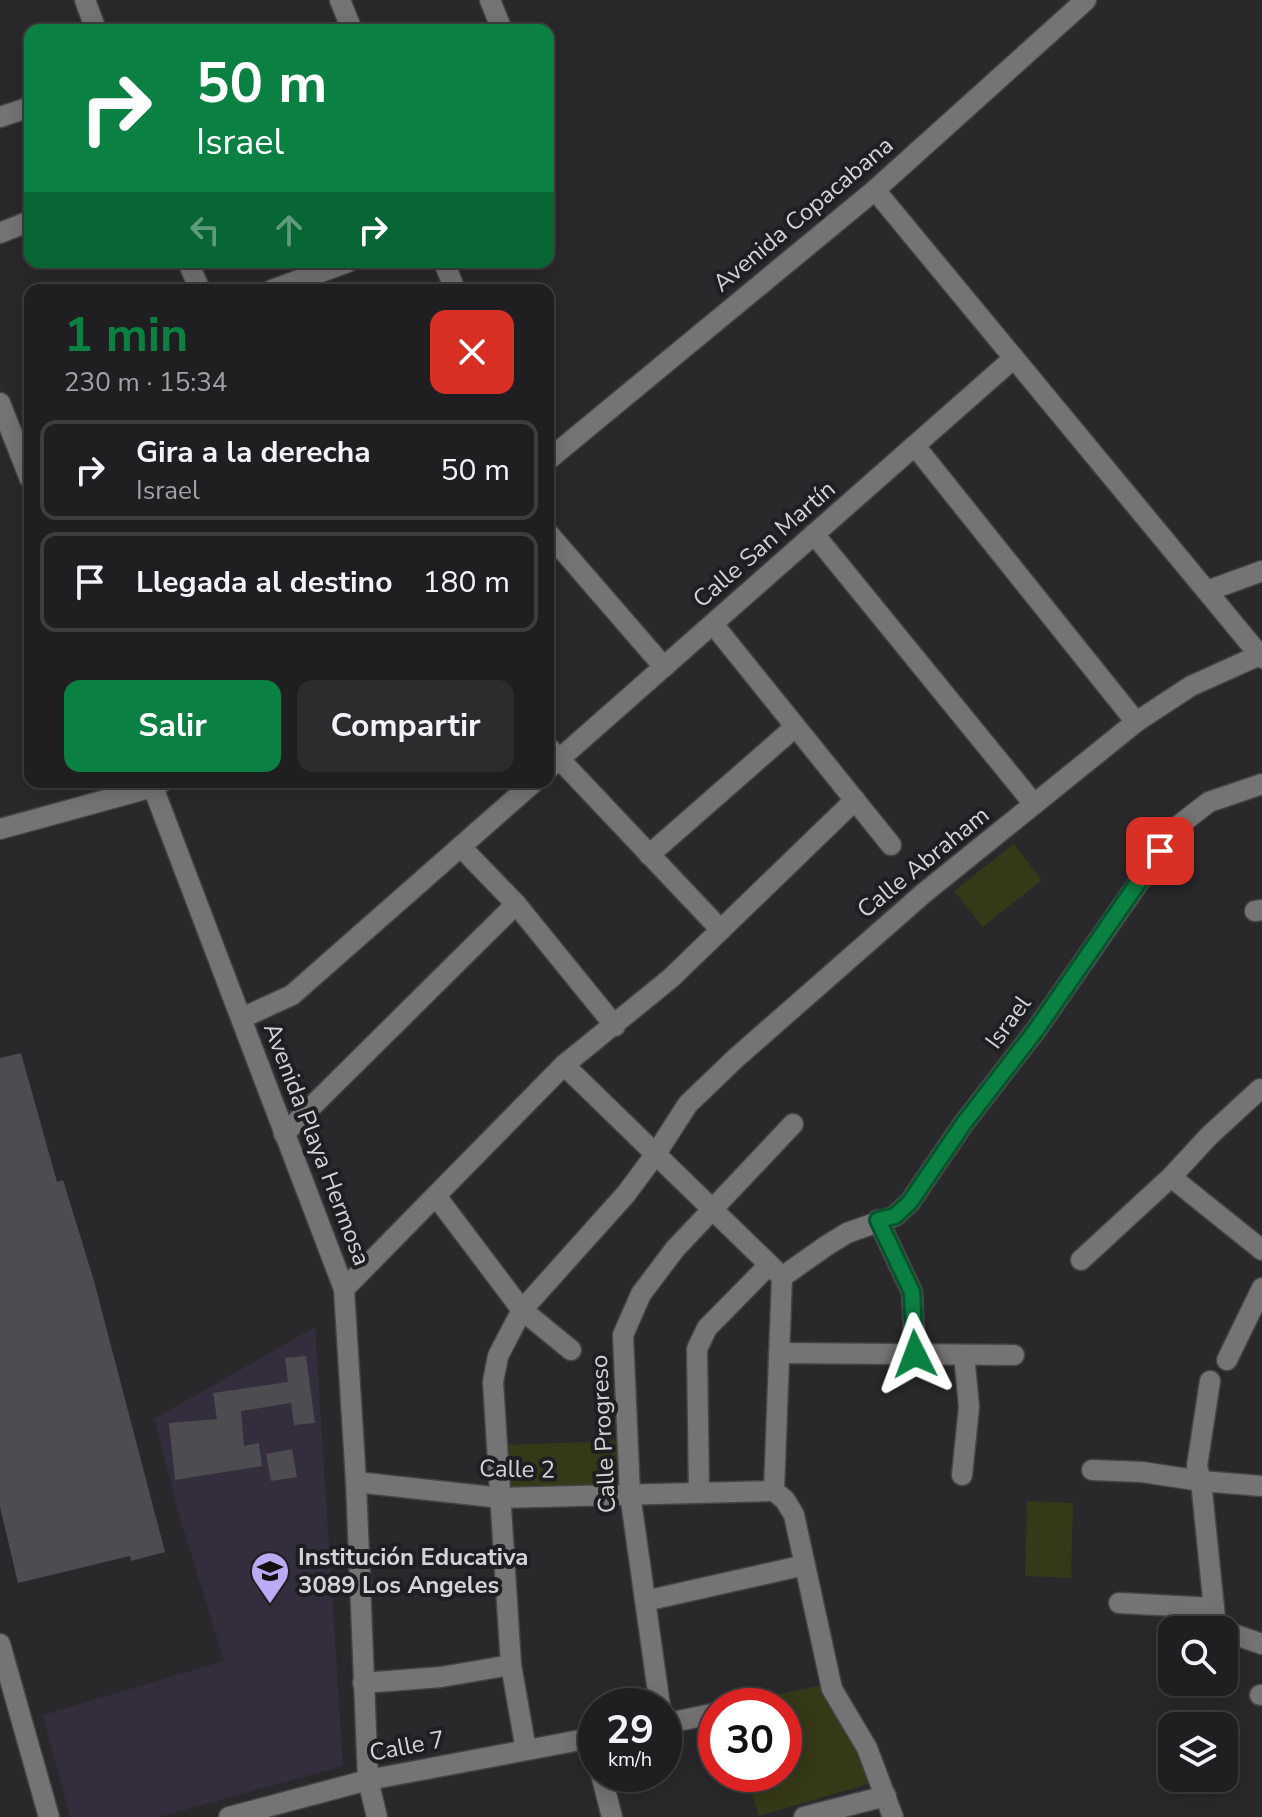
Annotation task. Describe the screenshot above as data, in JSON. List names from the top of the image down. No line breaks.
{"streets":{"street":["Avenida Copacabana","Calle San Martín","Calle Abraham","Israel","Avenida Playa Hermosa","Calle Progreso","Calle 2","Calle 7"]},"crossings":[["Calle Abraham","Calle 2"],["Calle Abraham","Calle 7"],["Israel","Calle 2"],["Avenida Playa Hermosa","Calle 2"],["Avenida Playa Hermosa","Calle 7"],["Calle Progreso","Calle 2"]],"places":{"school or university":["Institución Educativa 3089 Los Angeles"]},"page":{"turn":["50 m","Israel"],"heading":["1 min","230 m · 15:34"],"list":[{"name":"Gira a la derecha","note":"Israel","value":"50 m"},{"name":"Llegada al destino","value":"180 m"}],"buttons":["Salir","Compartir"],"speed":"29 km/h","limit":"30"}}
